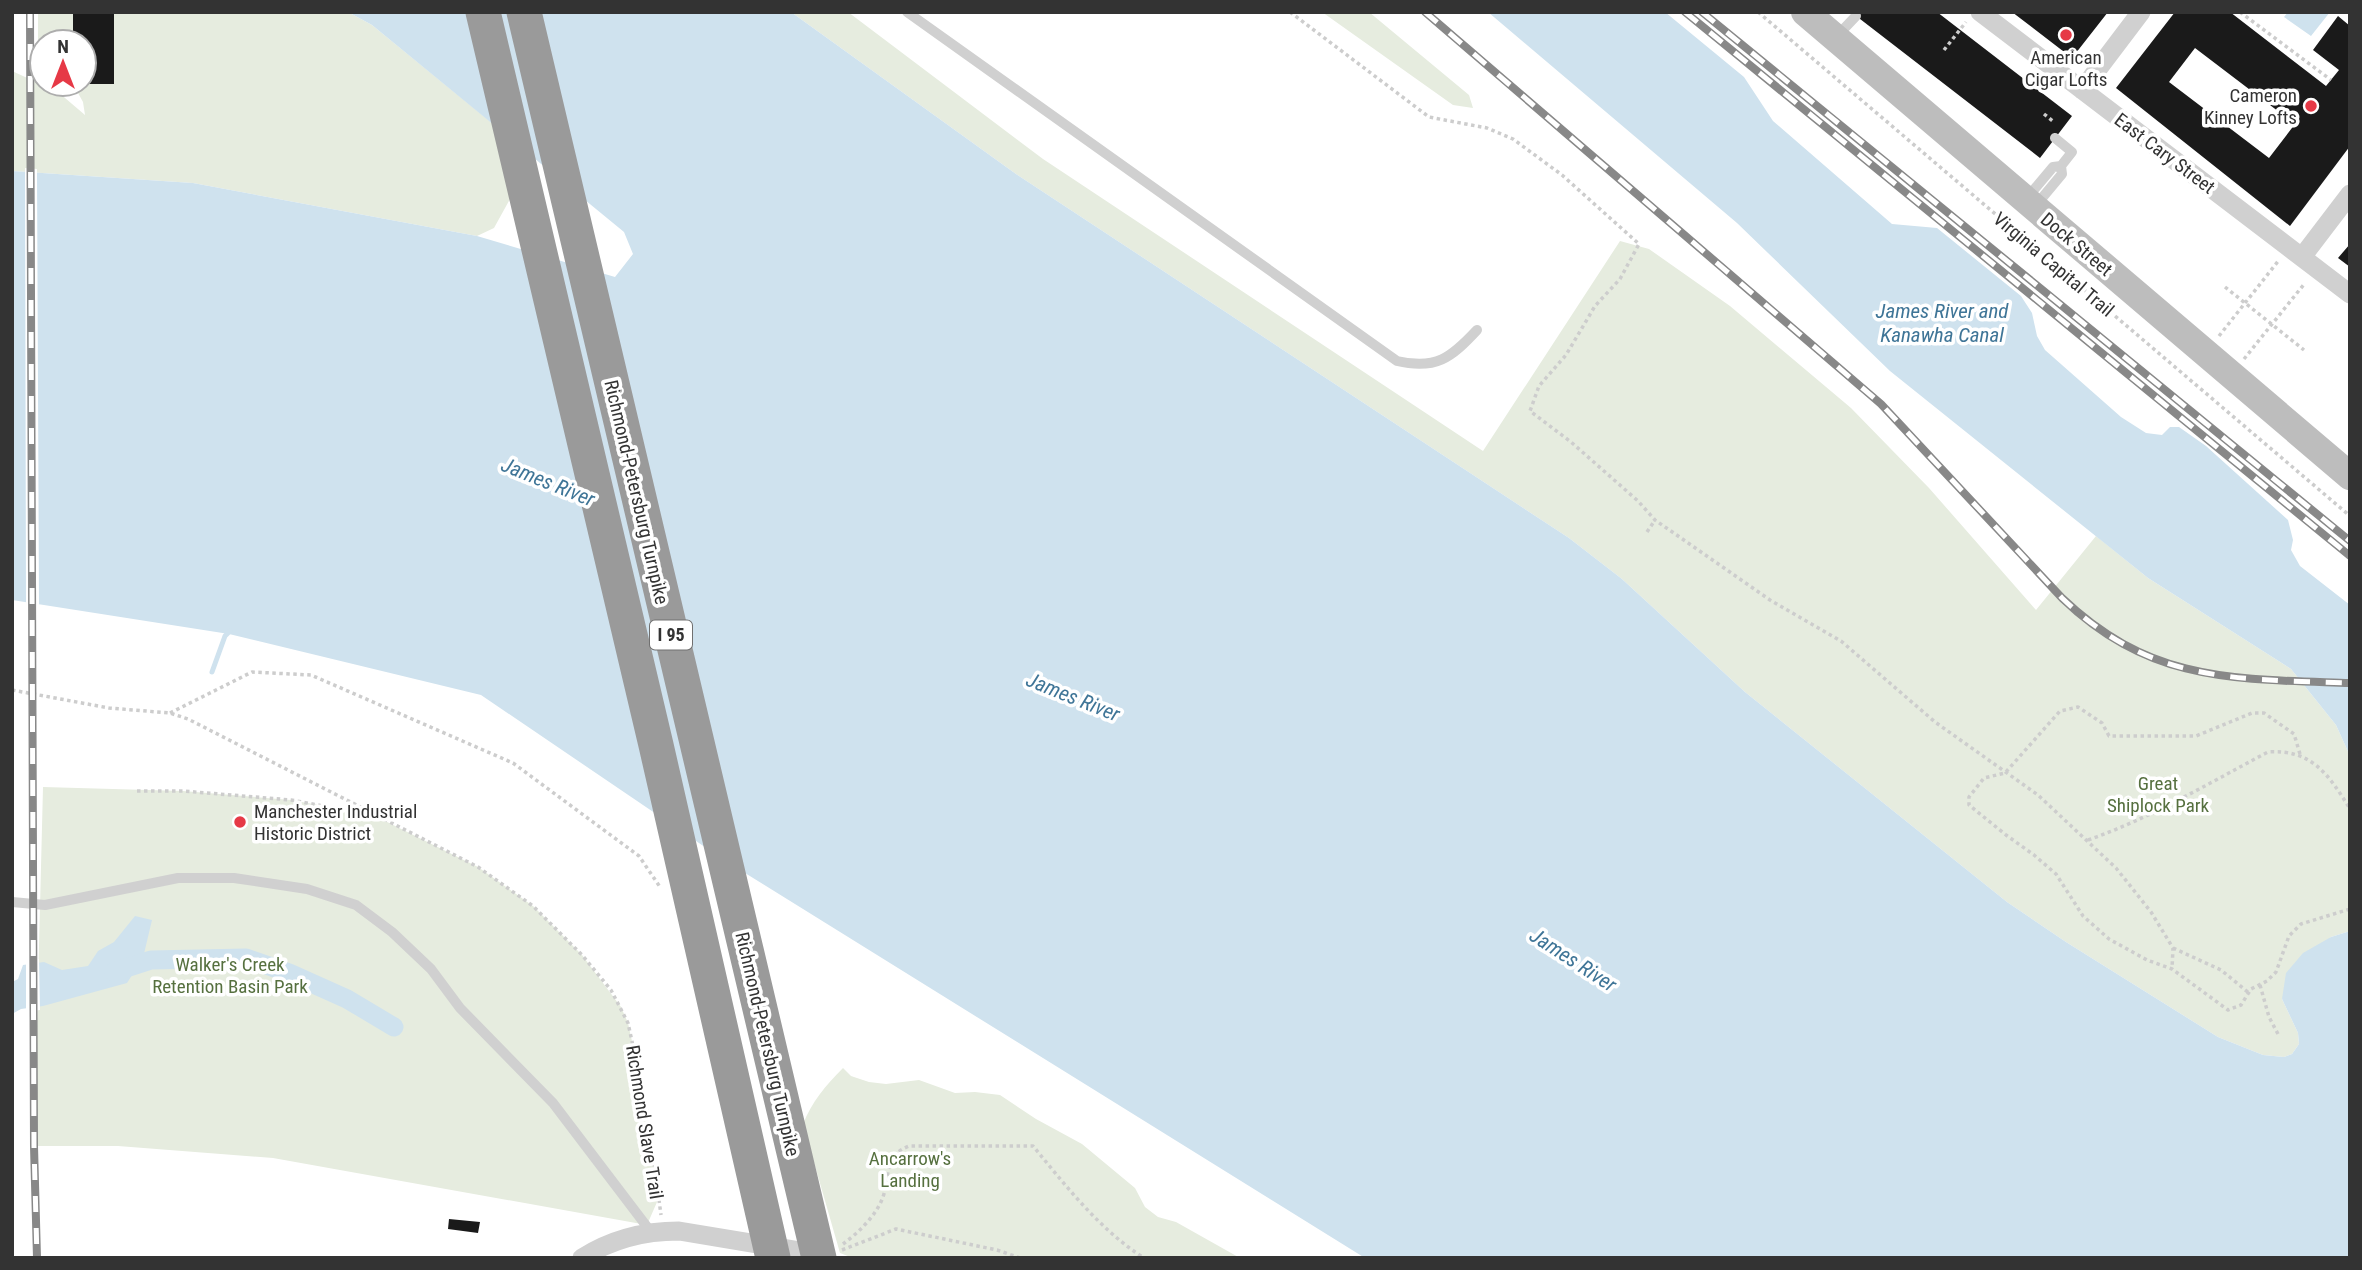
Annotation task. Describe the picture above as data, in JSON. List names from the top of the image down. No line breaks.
{"streets":{"highway":["Richmond-Petersburg Turnpike","I 95"],"main road":["Dock Street"],"street":["East Cary Street"],"path":["Virginia Capital Trail","Richmond Slave Trail"]},"water":["James River and Kanawha Canal","James River"],"parks":["Great Shiplock Park","Walker's Creek Retention Basin Park","Ancarrow's Landing"],"places":["American Cigar Lofts","Cameron Kinney Lofts","Manchester Industrial Historic District"],"north":"top"}
